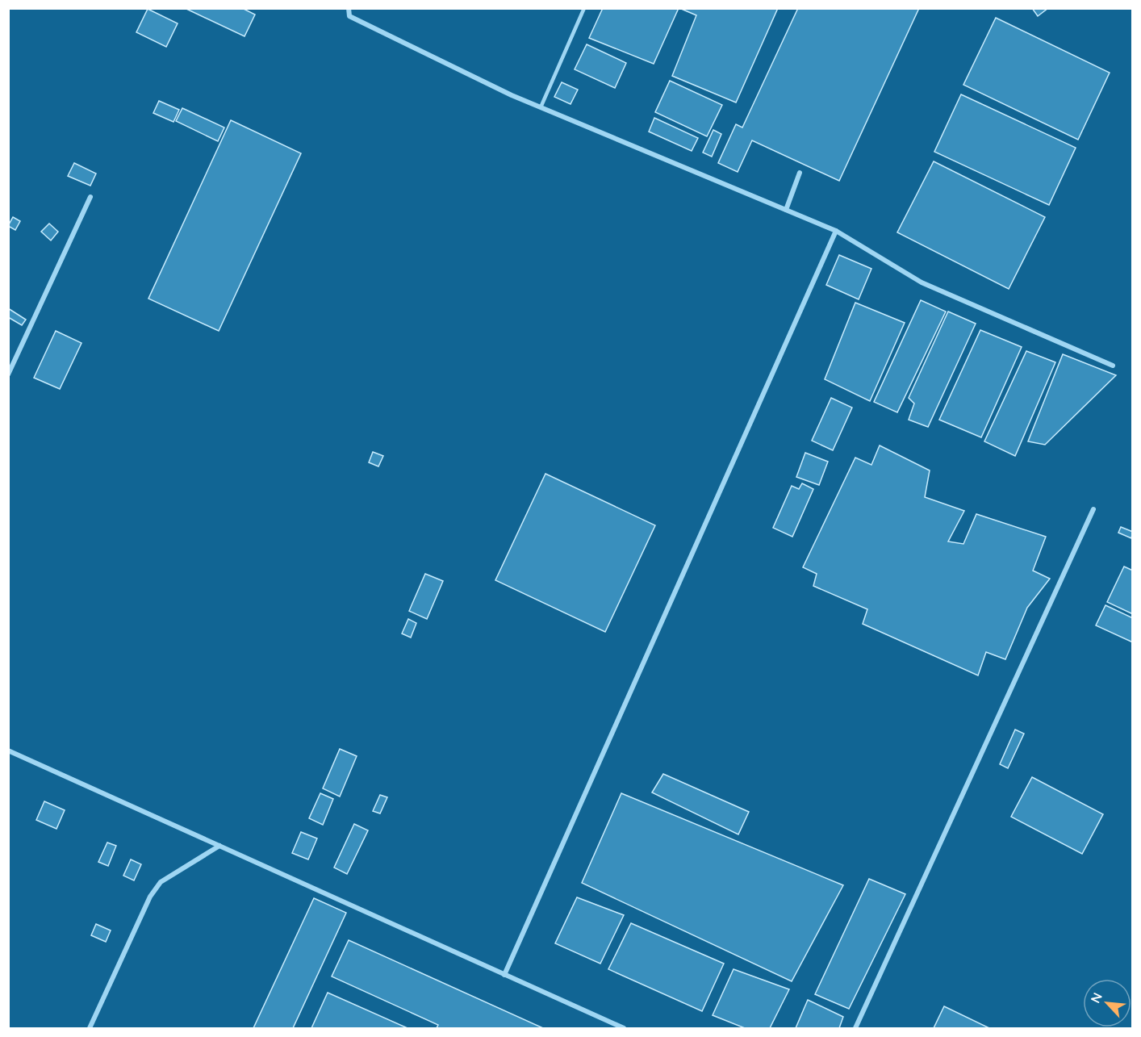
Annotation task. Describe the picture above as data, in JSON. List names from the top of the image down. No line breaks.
{"north":"top left"}
